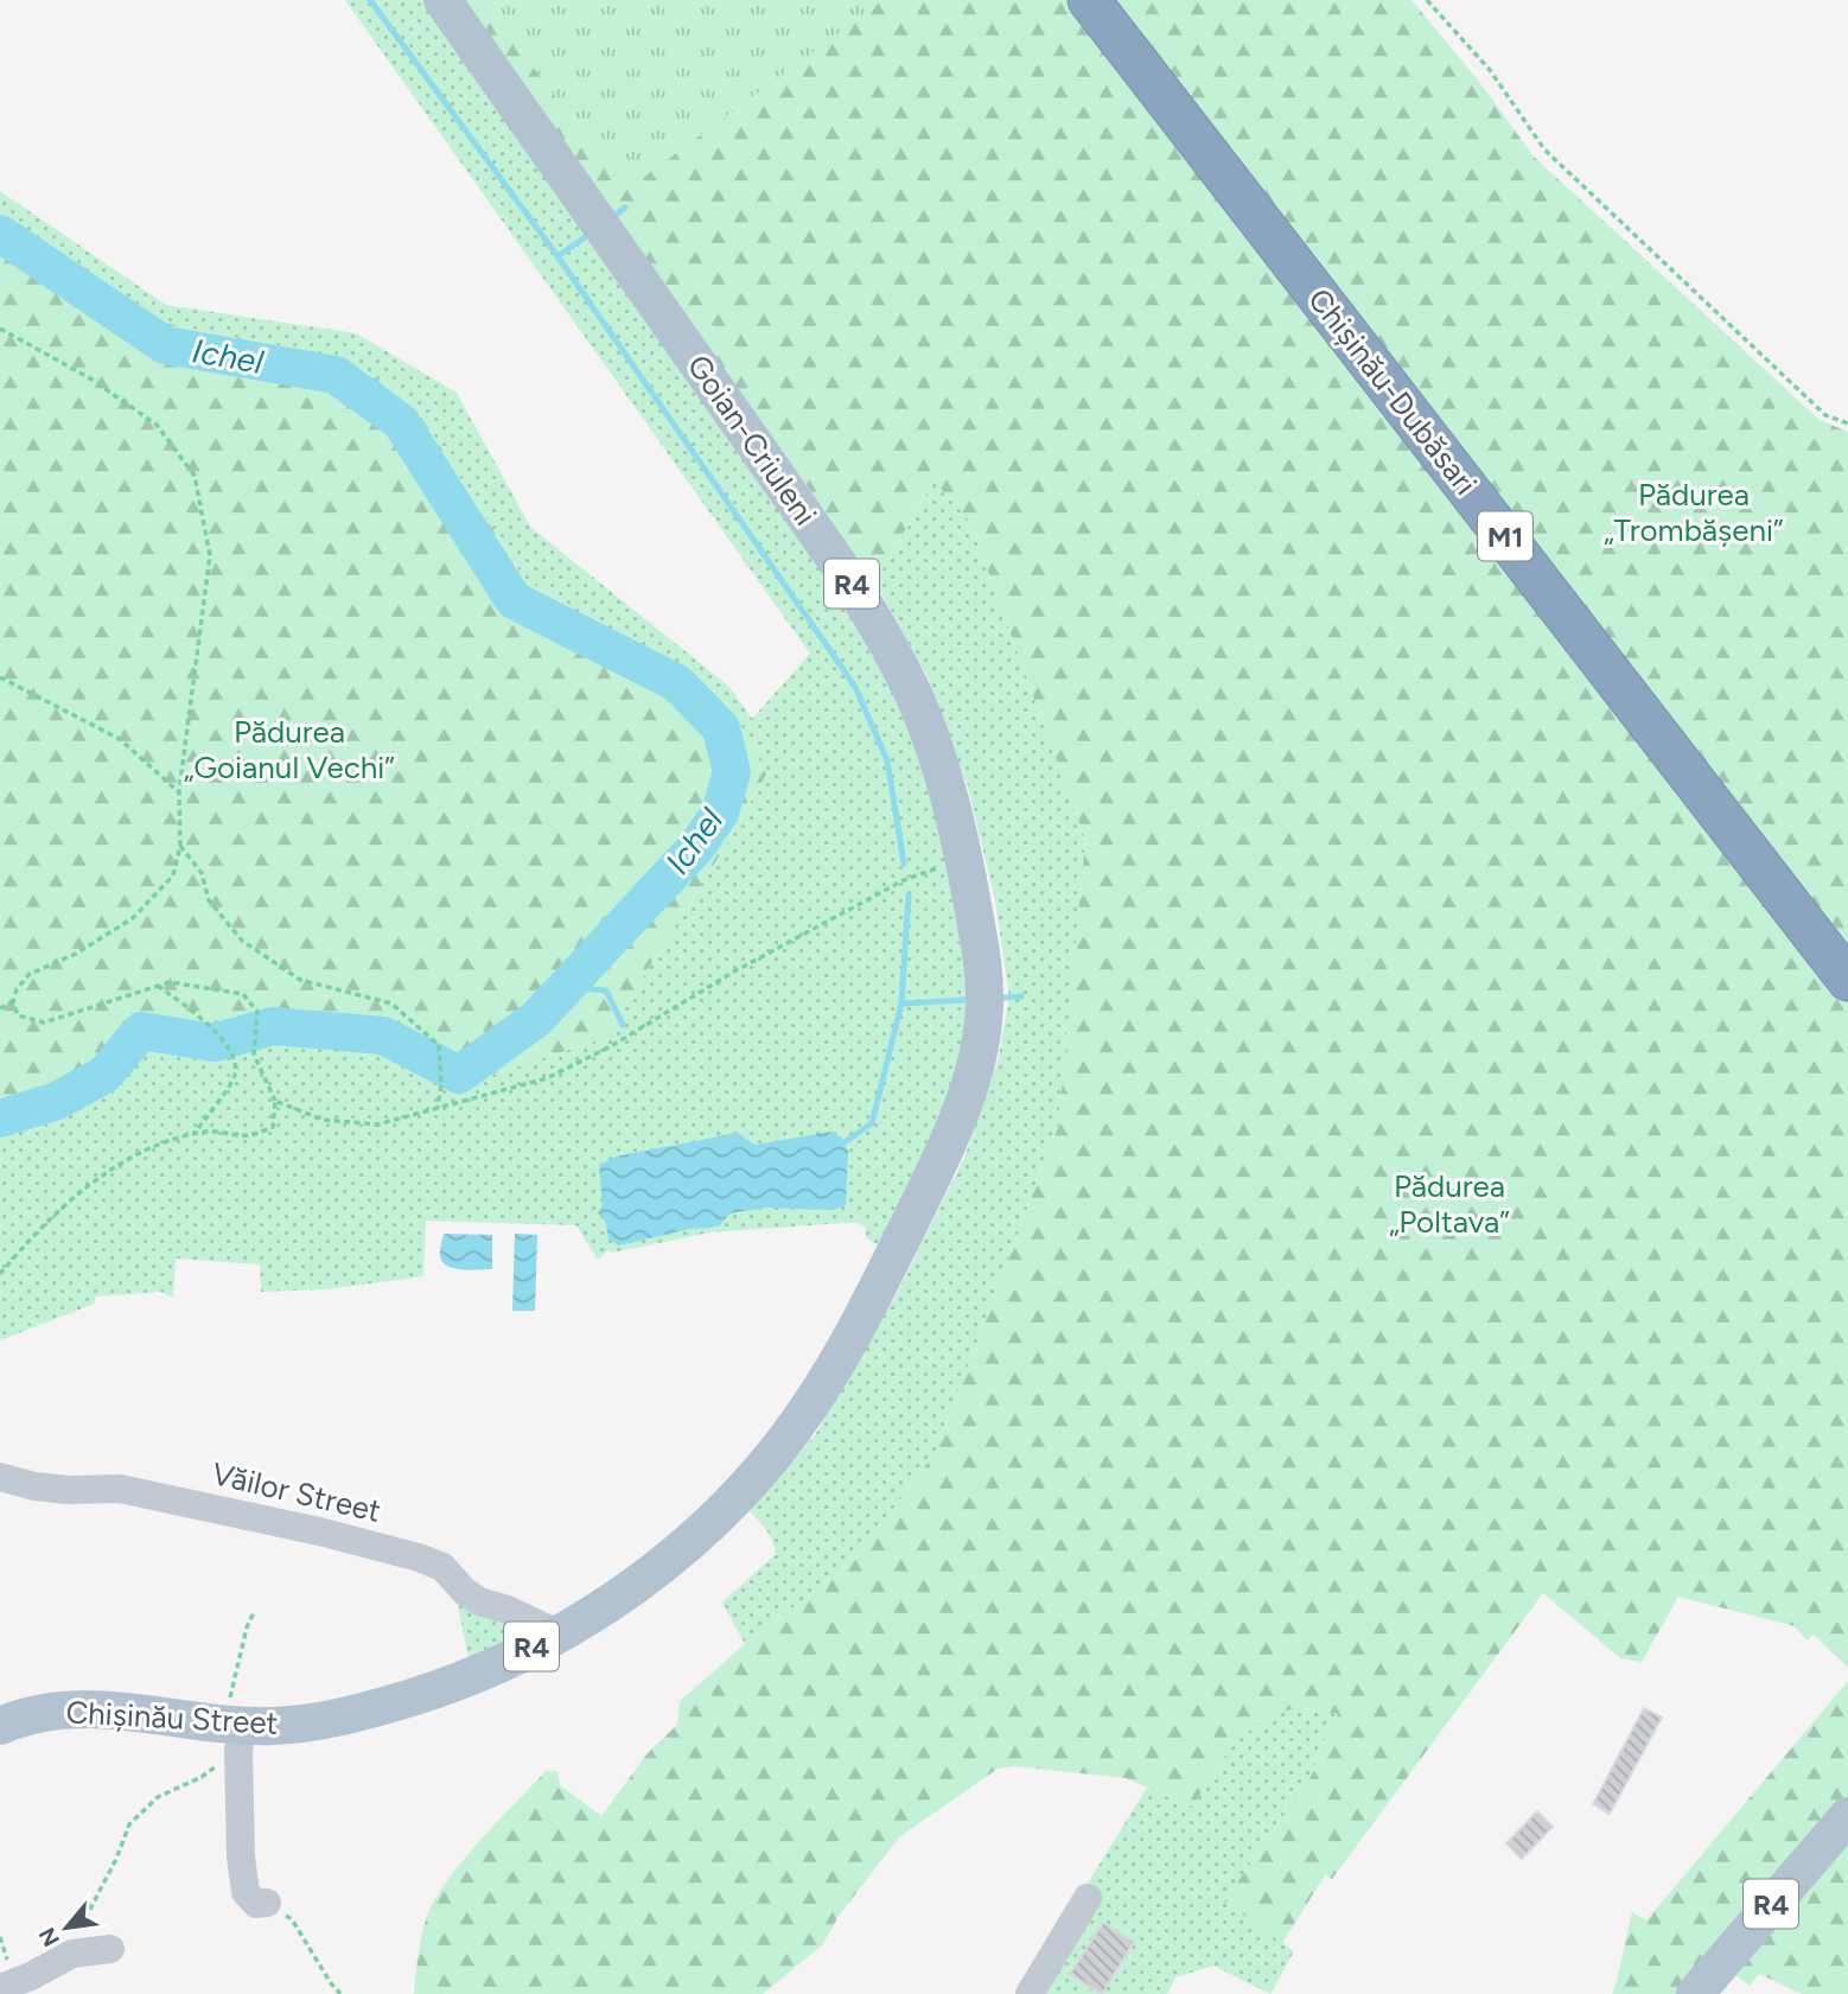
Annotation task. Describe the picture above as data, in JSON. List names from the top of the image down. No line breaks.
{"streets":{"highway":["Chișinău-Dubăsari","M1"],"main road":["Goian-Criuleni","R4","Chișinău Street"],"street":["Văilor Street"]},"crossings":[["Goian-Criuleni","Chișinău Street"],["Văilor Street","Chișinău Street"]],"water":["Ichel"],"parks":["Pădurea „Trombășeni”","Pădurea „Goianul Vechi”","Pădurea „Poltava”"],"north":"bottom left"}
